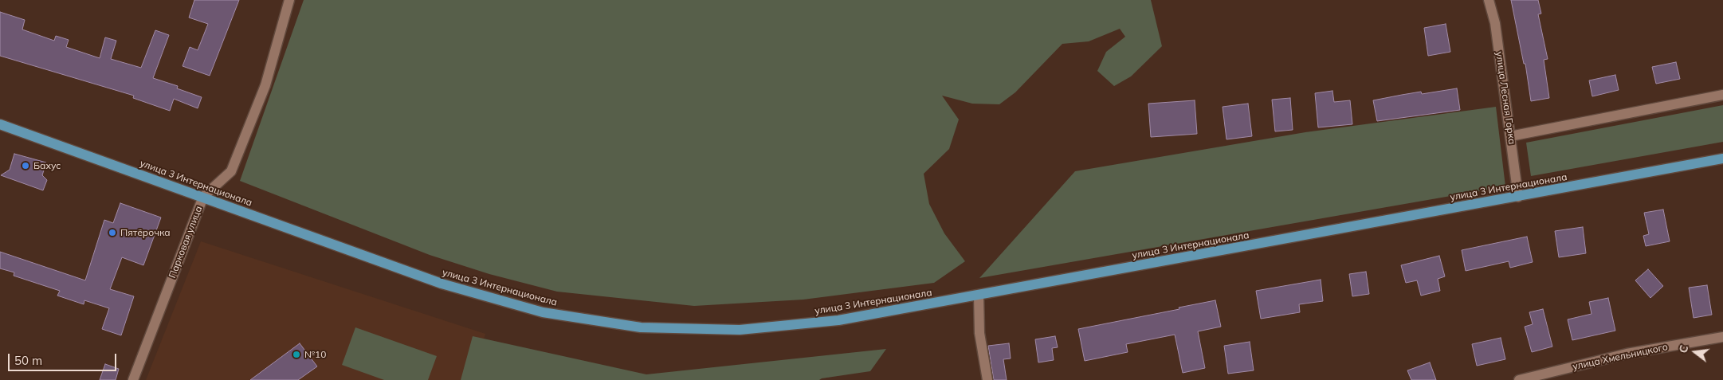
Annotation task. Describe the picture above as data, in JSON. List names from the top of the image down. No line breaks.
{"streets":{"main road":["улица 3 Интернационала"],"street":["улица Лесная Горка","Парковая улица","улица Хмельницкого"]},"crossings":[["улица Лесная Горка","улица 3 Интернационала"],["улица 3 Интернационала","Парковая улица"]],"places":["Бахус","Пятёрочка","№10"],"scale_bar":"50 m","north":"left"}
